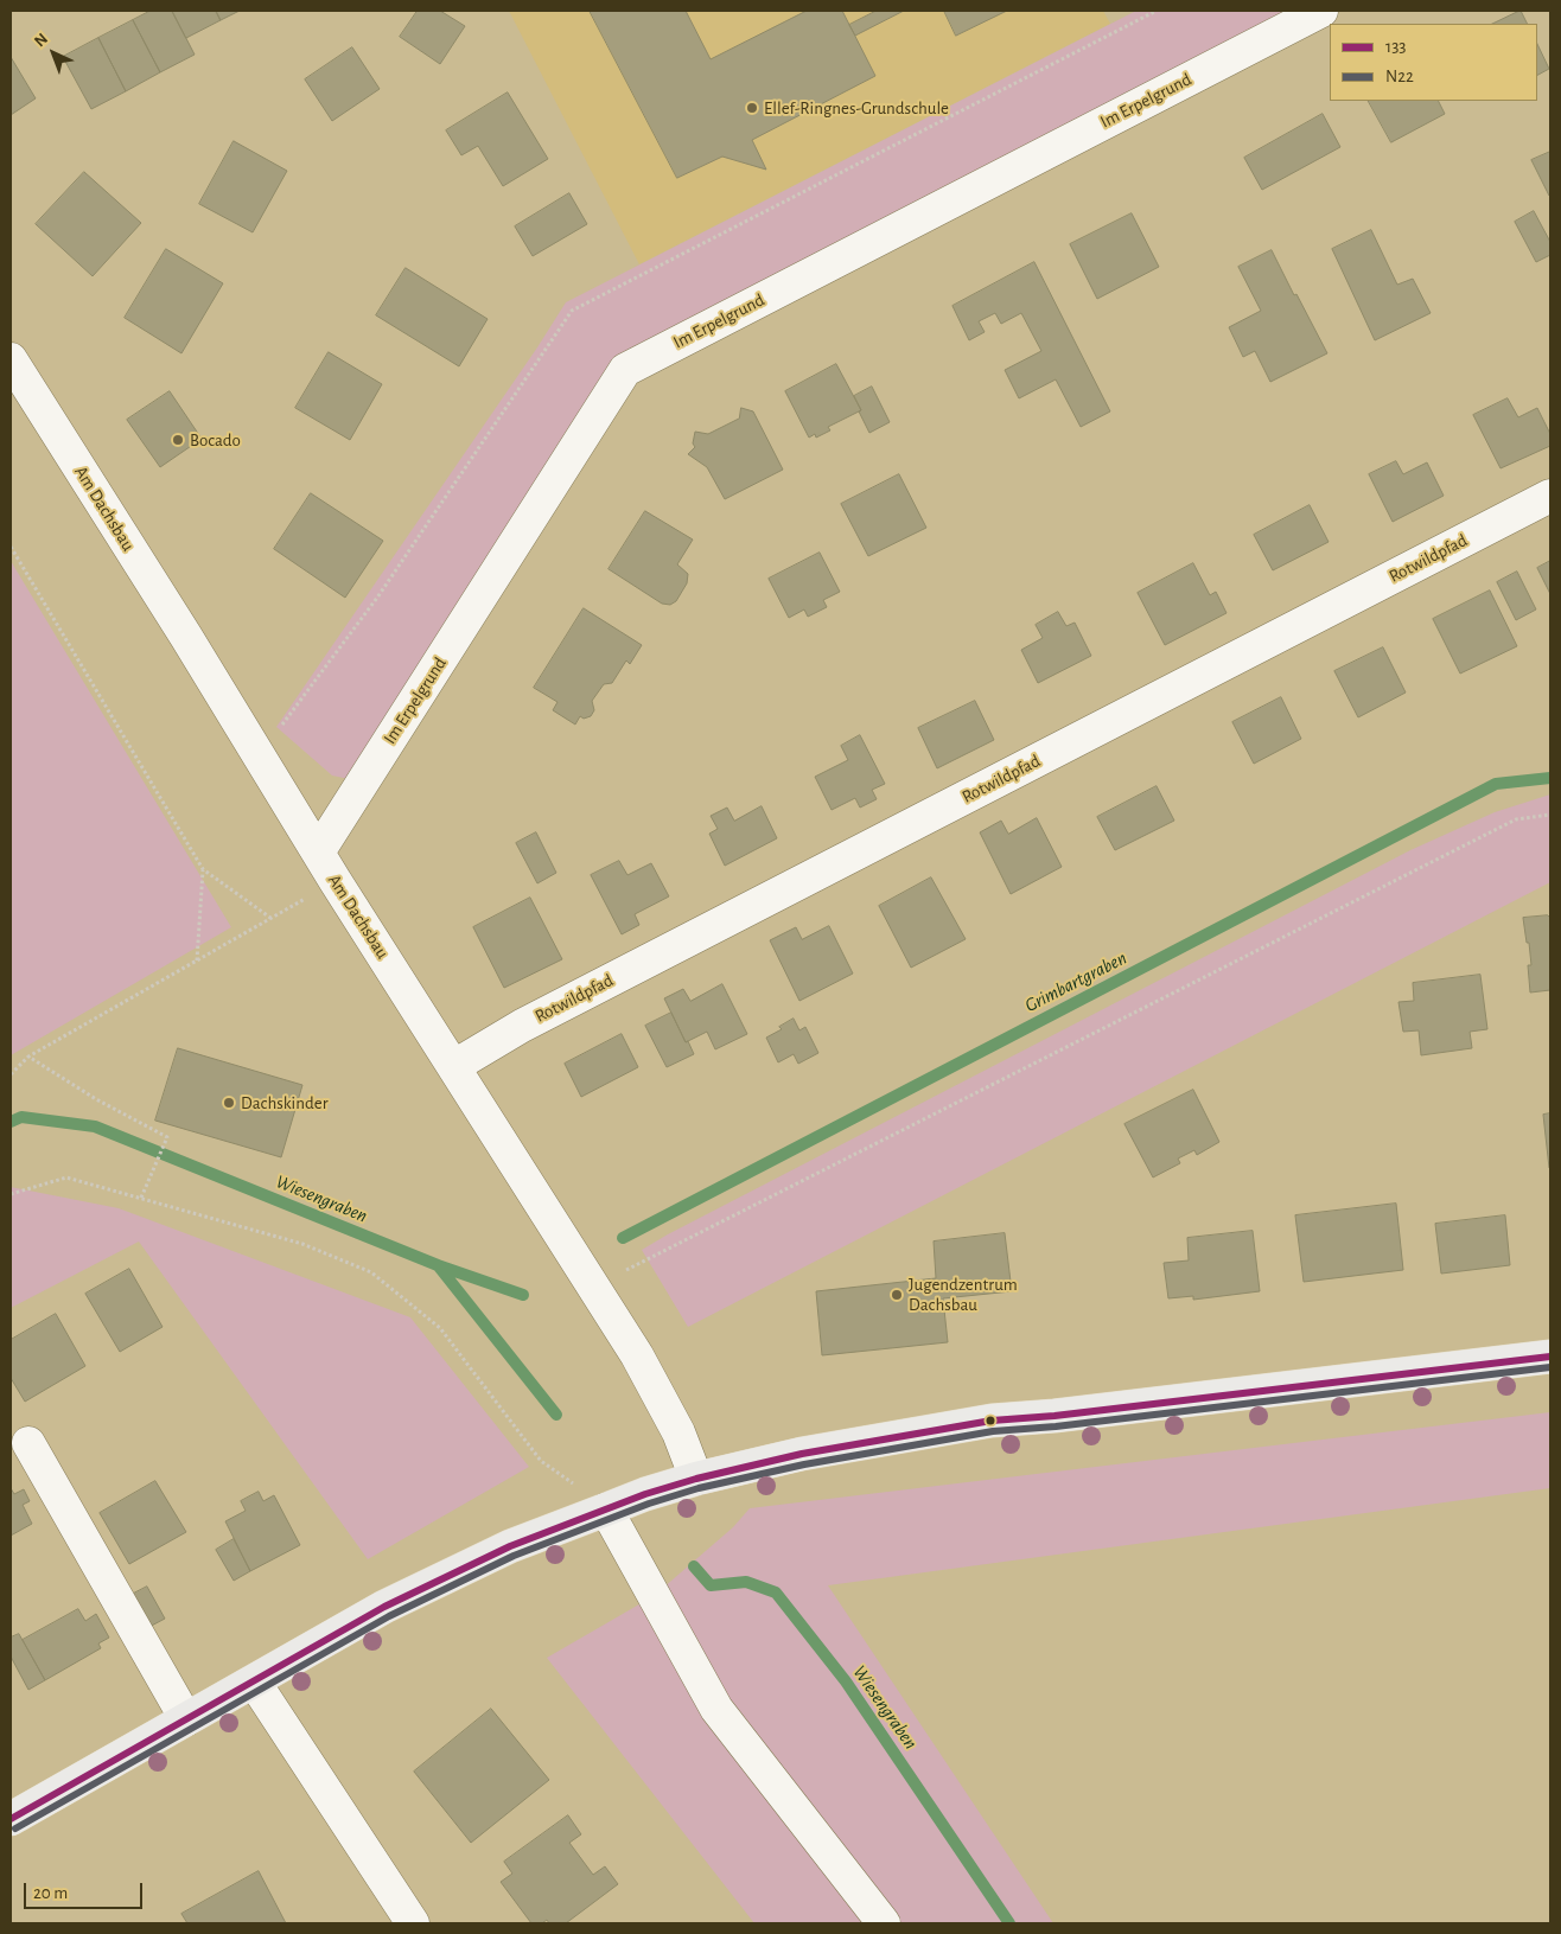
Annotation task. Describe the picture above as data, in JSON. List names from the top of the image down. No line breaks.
{"streets":{"street":["Im Erpelgrund","Am Dachsbau","Rotwildpfad"]},"crossings":[["Im Erpelgrund","Am Dachsbau"],["Am Dachsbau","Rotwildpfad"]],"water":["Grimbartgraben","Wiesengraben"],"places":["Ellef-Ringnes-Grundschule","Bocado","Dachskinder","Jugendzentrum Dachsbau"],"lines":["transit line 133","transit line N22"],"legend":["133","N22"],"scale_bar":"20 m","north":"top left"}
